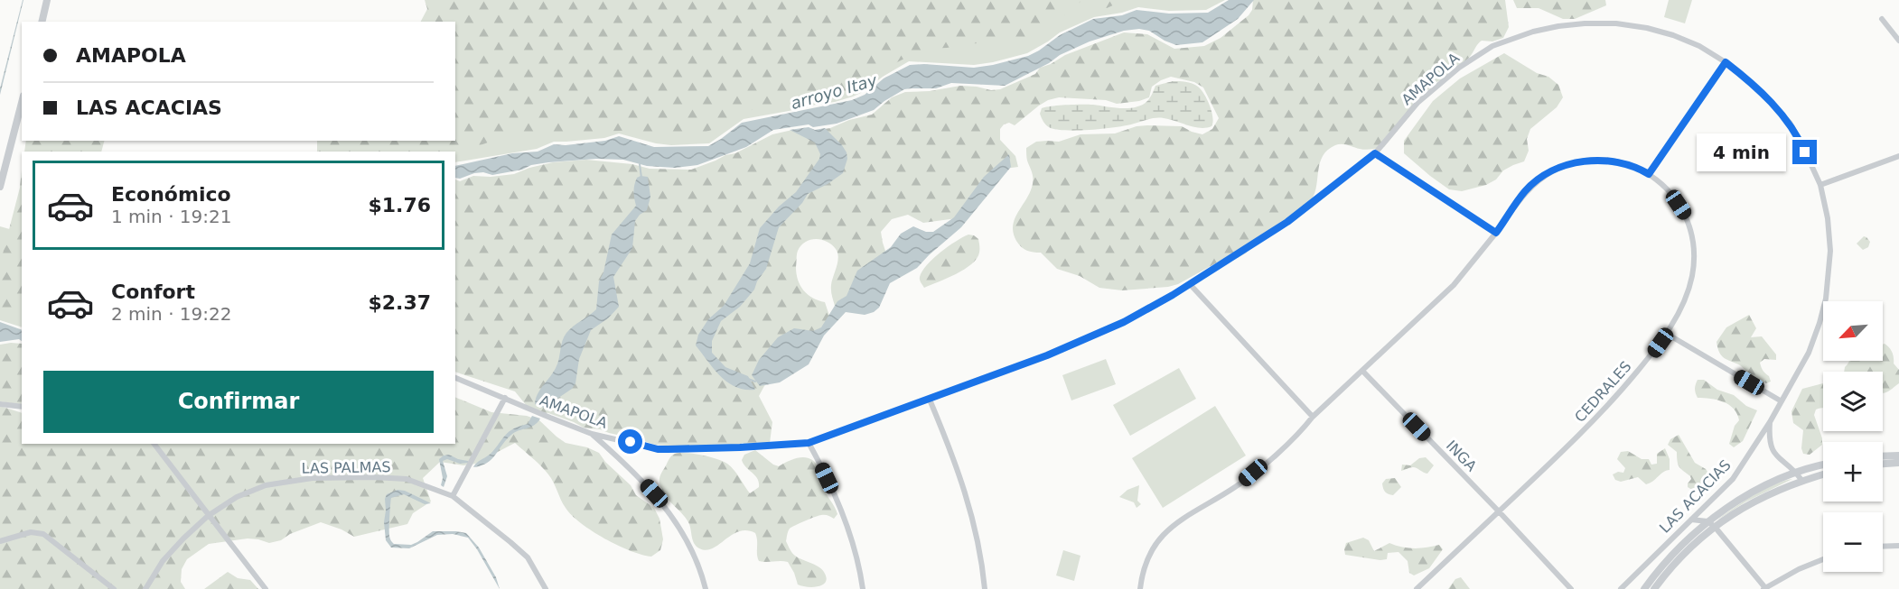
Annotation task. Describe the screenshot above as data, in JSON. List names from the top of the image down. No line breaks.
{"streets":{"street":["AMAPOLA","CEDRALES","INGA","LAS PALMAS","LAS ACACIAS"]},"crossings":[["AMAPOLA","LAS ACACIAS"],["CEDRALES","INGA"]],"water":["arroyo Itay"],"north":"bottom left","page":{"banner":["AMAPOLA","LAS ACACIAS"],"bubble":"4 min","list":[{"name":"Económico","note":"1 min · 19:21","value":"$1.76"},{"name":"Confort","note":"2 min · 19:22","value":"$2.37"}],"map_buttons":["+","−"],"buttons":"Confirmar"}}
